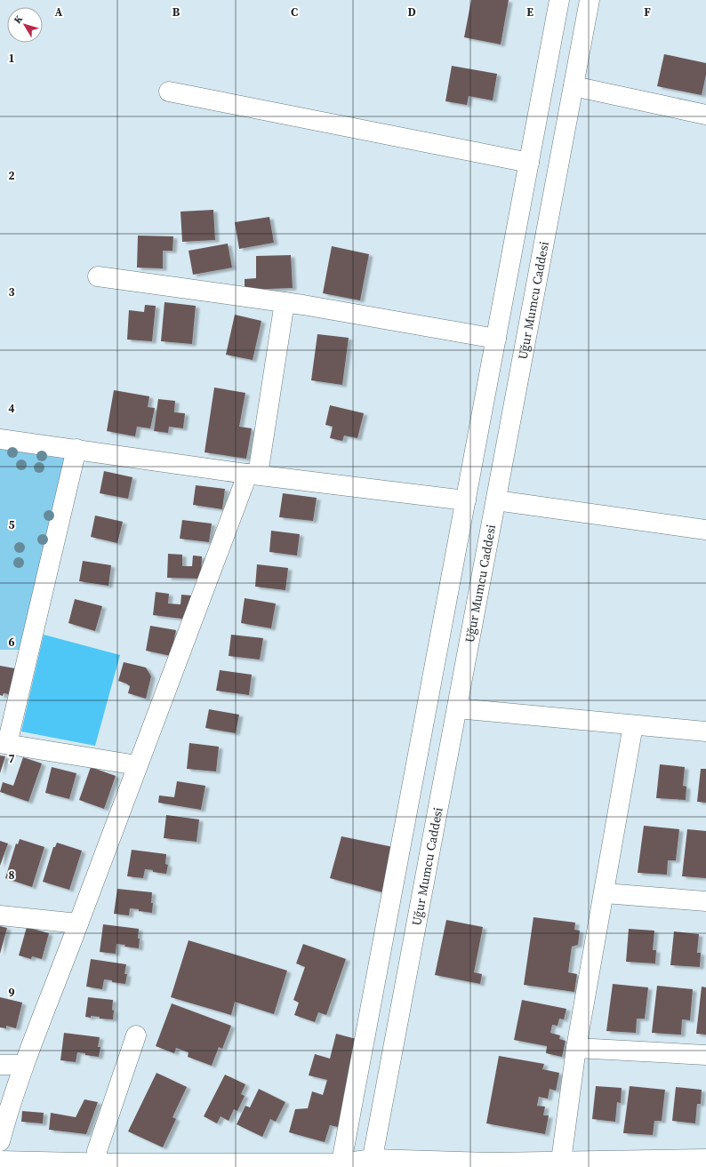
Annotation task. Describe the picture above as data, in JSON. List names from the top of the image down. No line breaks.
{"streets":{"street":["Uğur Mumcu Caddesi"]},"north":"top left","grid":{"columns":["A","B","C","D","E","F"],"rows":["1","2","3","4","5","6","7","8","9"]}}
